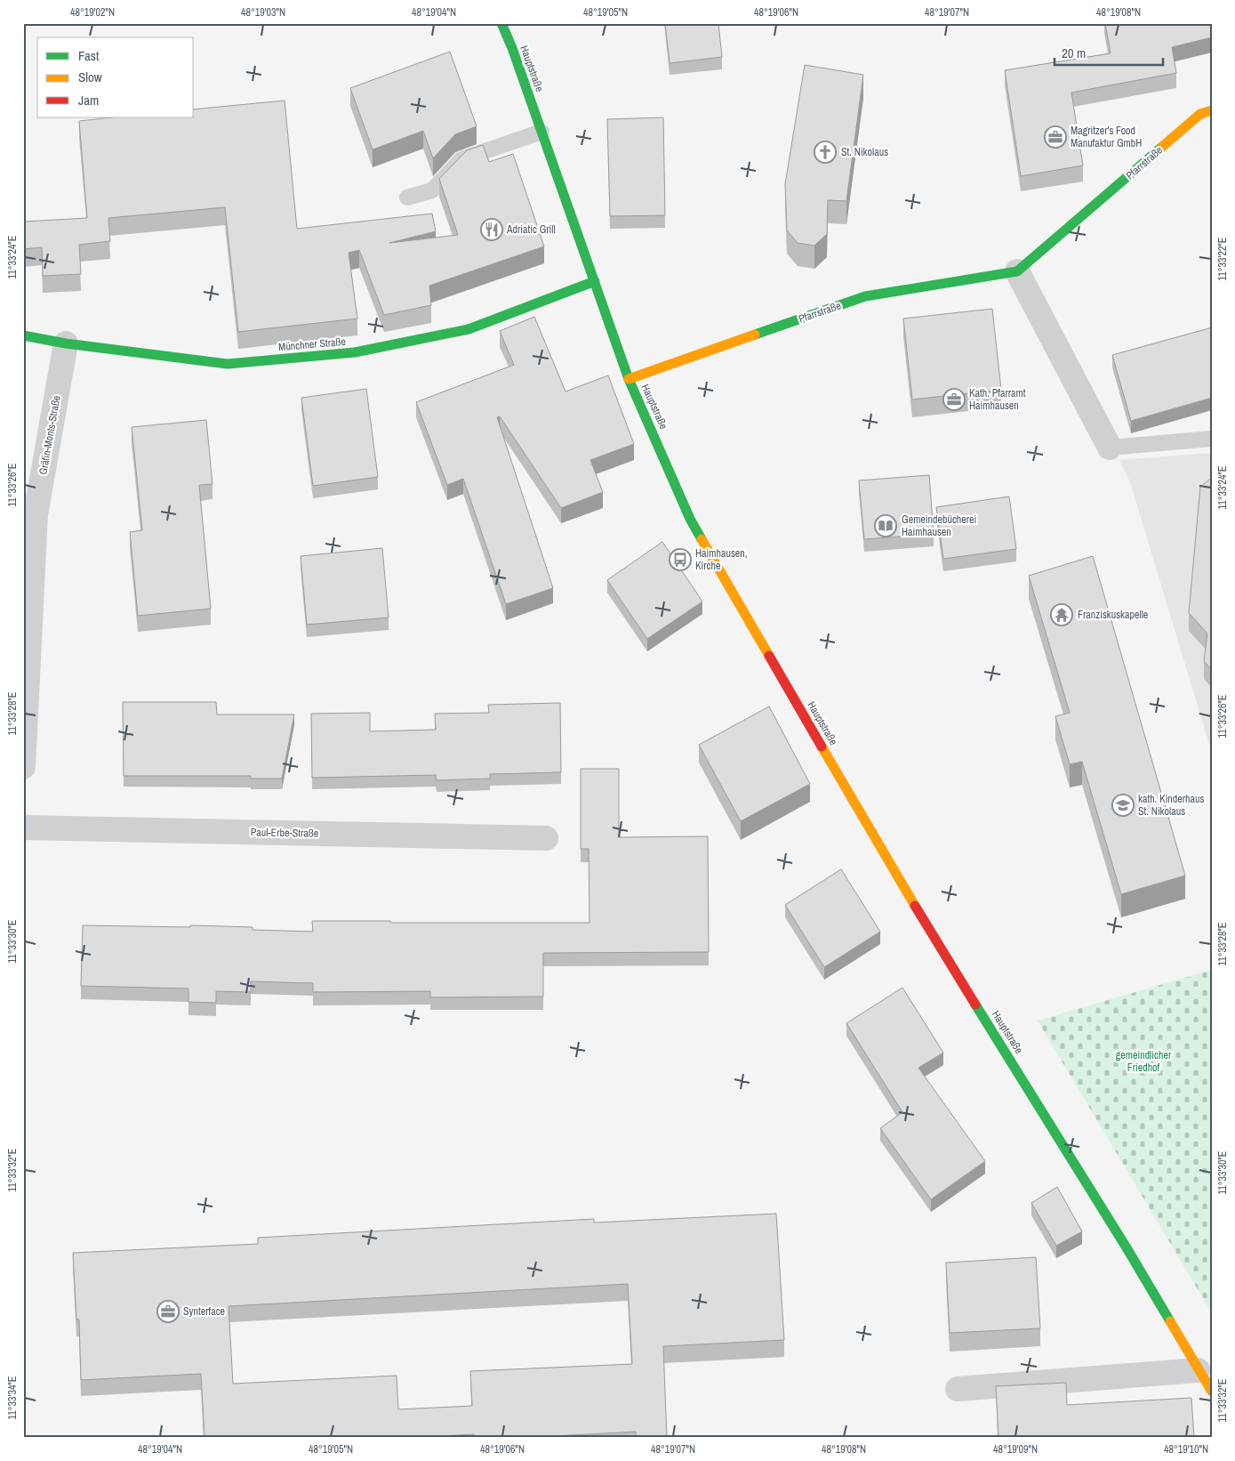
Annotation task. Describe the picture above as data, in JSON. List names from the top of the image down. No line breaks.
{"streets":{"street":["Hauptstraße","Pfarrstraße","Münchner Straße","Gräfin-Monts-Straße","Paul-Erbe-Straße"]},"crossings":[["Hauptstraße","Pfarrstraße"],["Hauptstraße","Münchner Straße"],["Münchner Straße","Gräfin-Monts-Straße"]],"parks":["gemeindlicher Friedhof"],"places":{"office":["Magritzer's Food Manufaktur GmbH","Kath. Pfarramt Haimhausen","Synterface"],"church":["St. Nikolaus"],"restaurant":["Adriatic Grill"],"library":["Gemeindebücherei Haimhausen"],"bus stop":["Haimhausen, Kirche"],"temple":["Franziskuskapelle"],"school or university":["kath. Kinderhaus St. Nikolaus"]},"legend":["Fast","Slow","Jam"],"scale_bar":"20 m","coordinates":["48°19'02\"N","48°19'03\"N","48°19'04\"N","48°19'05\"N","48°19'06\"N","48°19'07\"N","48°19'08\"N","11°33'24\"E","11°33'22\"E","11°33'26\"E","11°33'28\"E","11°33'30\"E","11°33'32\"E","11°33'34\"E","48°19'09\"N","48°19'10\"N"]}
